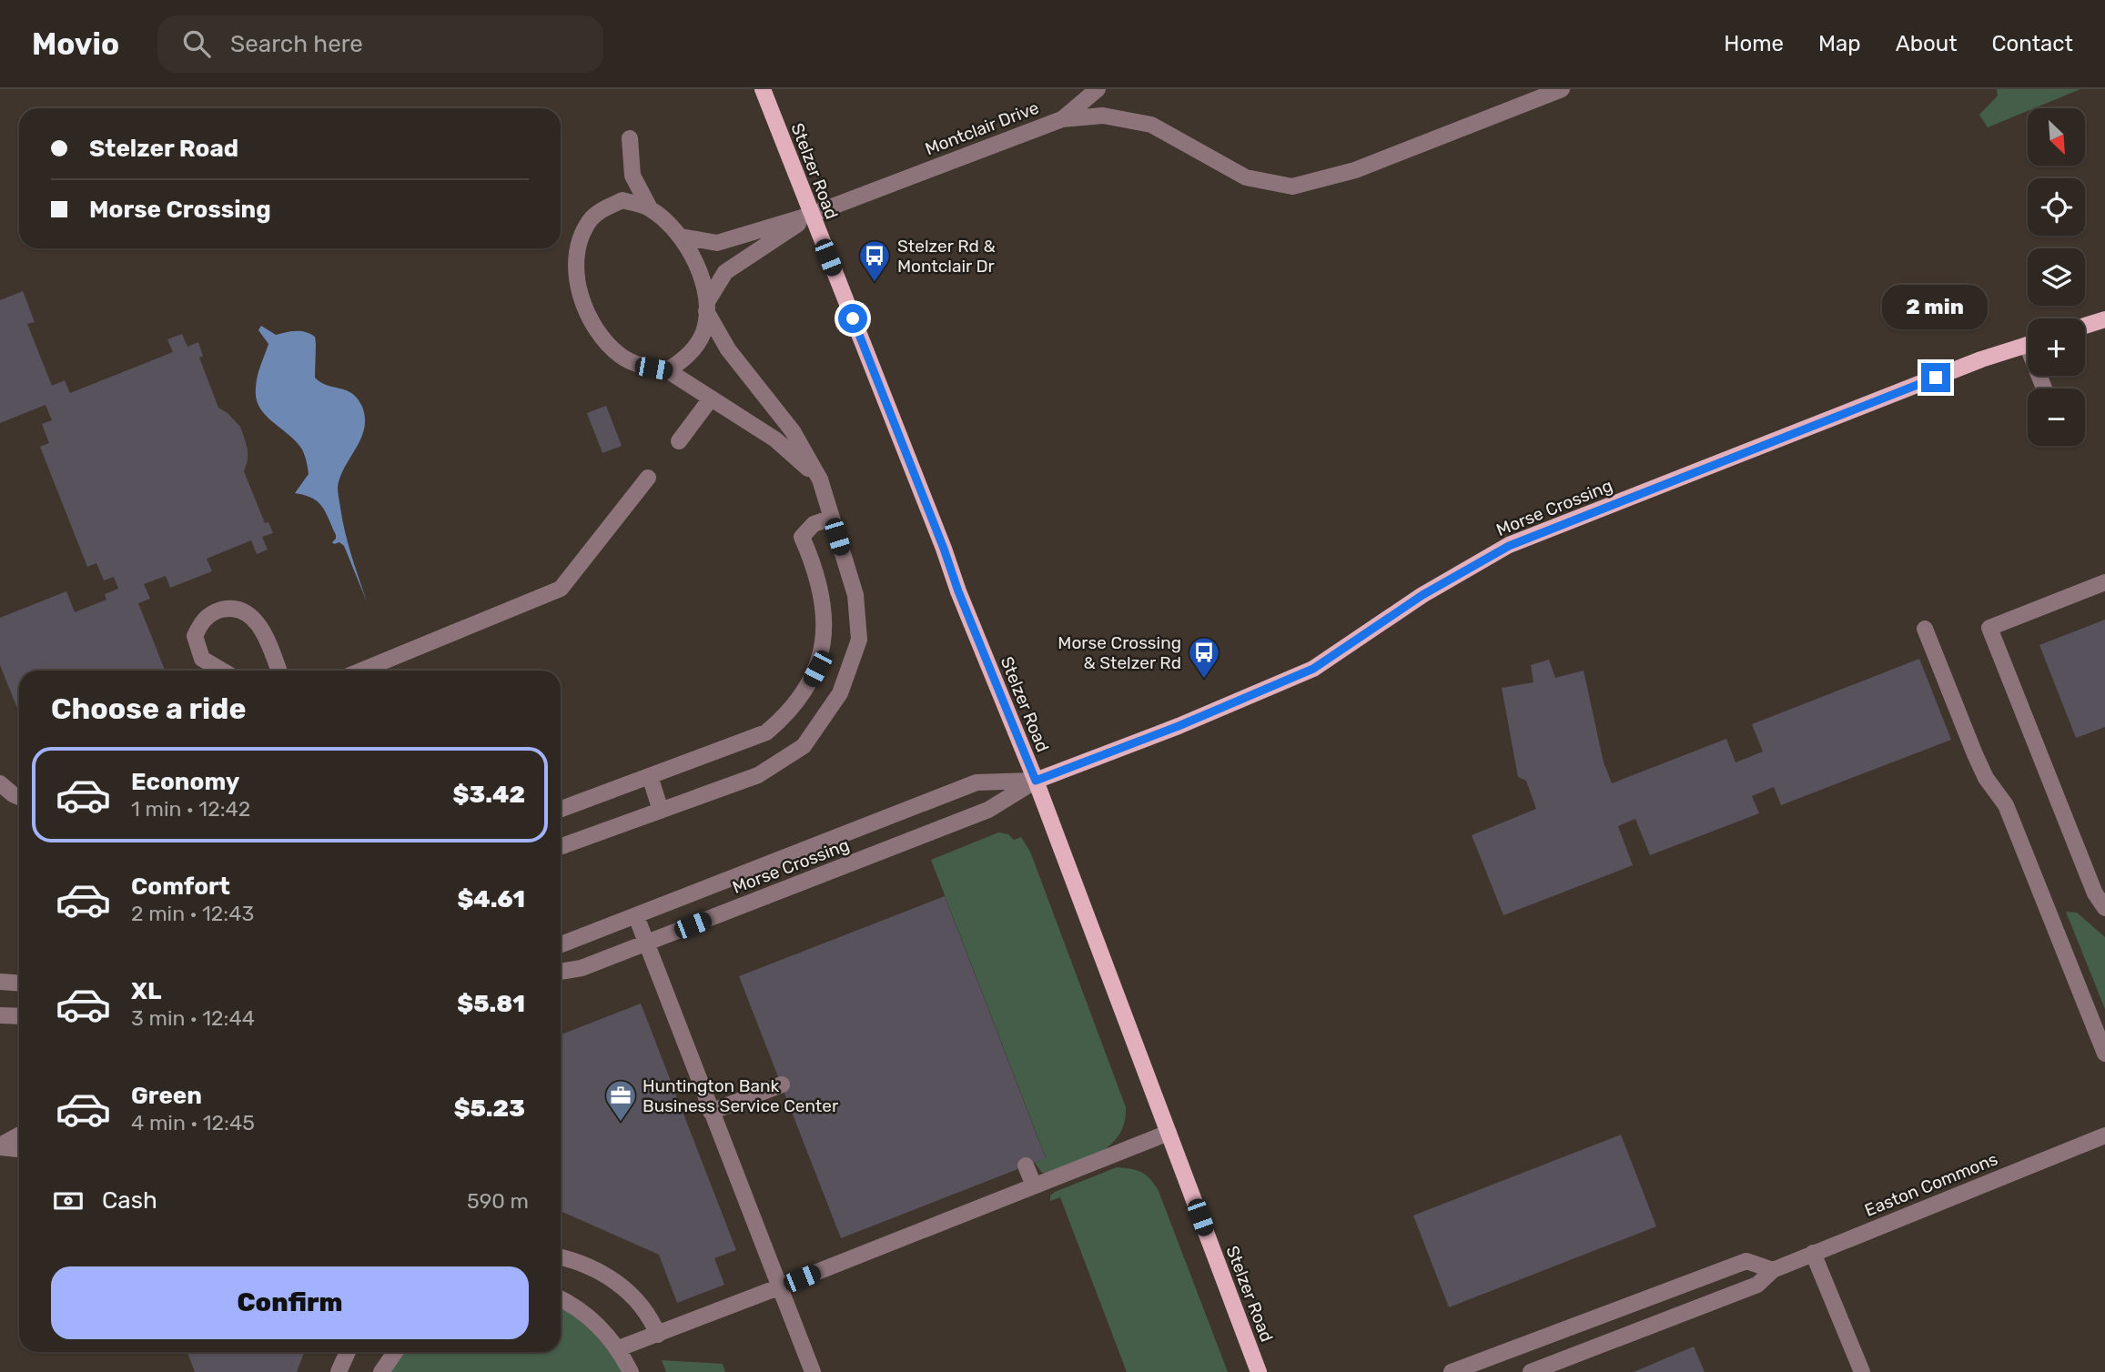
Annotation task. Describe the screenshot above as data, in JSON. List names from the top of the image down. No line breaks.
{"streets":{"main road":["Stelzer Road","Morse Crossing"],"street":["Montclair Drive","Easton Commons"]},"crossings":[["Montclair Drive","Stelzer Road"],["Stelzer Road","Morse Crossing"]],"places":{"bus stop":["Stelzer Rd & Montclair Dr","Morse Crossing & Stelzer Rd"],"office":["Huntington Bank Business Service Center"]},"north":"bottom right","page":{"header":"Movio","search":"Search here","nav":["Home","Map","About","Contact"],"map_buttons":["+","−"],"banner":["Stelzer Road","Morse Crossing"],"bubble":"2 min","heading":"Choose a ride","list":[{"name":"Economy","note":"1 min · 12:42","value":"$3.42"},{"name":"Comfort","note":"2 min · 12:43","value":"$4.61"},{"name":"XL","note":"3 min · 12:44","value":"$5.81"},{"name":"Green","note":"4 min · 12:45","value":"$5.23"}],"pay":["Cash","590 m"],"buttons":"Confirm"}}
